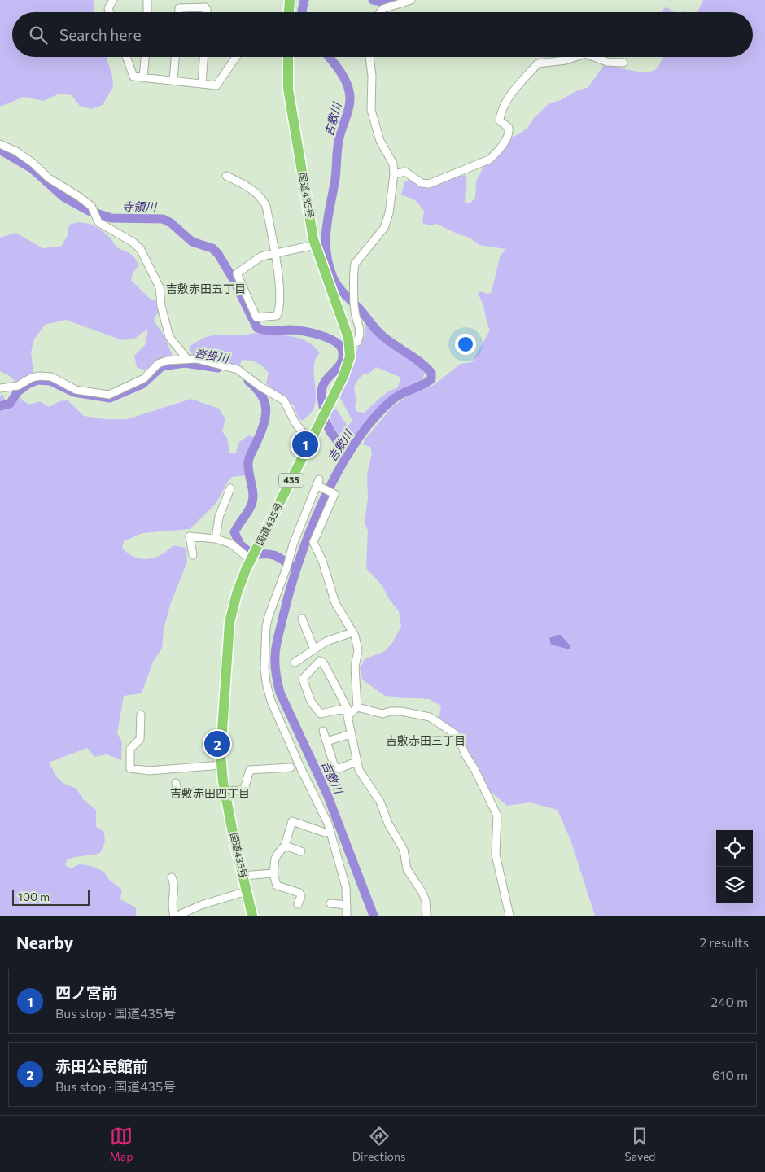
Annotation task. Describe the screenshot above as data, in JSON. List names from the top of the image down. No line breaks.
{"streets":{"highway":["国道435号","435"]},"districts":["吉敷赤田五丁目","吉敷赤田三丁目","吉敷赤田四丁目"],"water":["吉敷川","寺領川","沓掛川"],"scale_bar":"100 m","page":{"search":"Search here","pins":["1","2"],"scale":"100 m","heading":["Nearby","2 results"],"list":[{"mark":"1","name":"四ノ宮前","note":"Bus stop · 国道435号","value":"240 m"},{"mark":"2","name":"赤田公民館前","note":"Bus stop · 国道435号","value":"610 m"}],"nav":["Map","Directions","Saved"]}}
